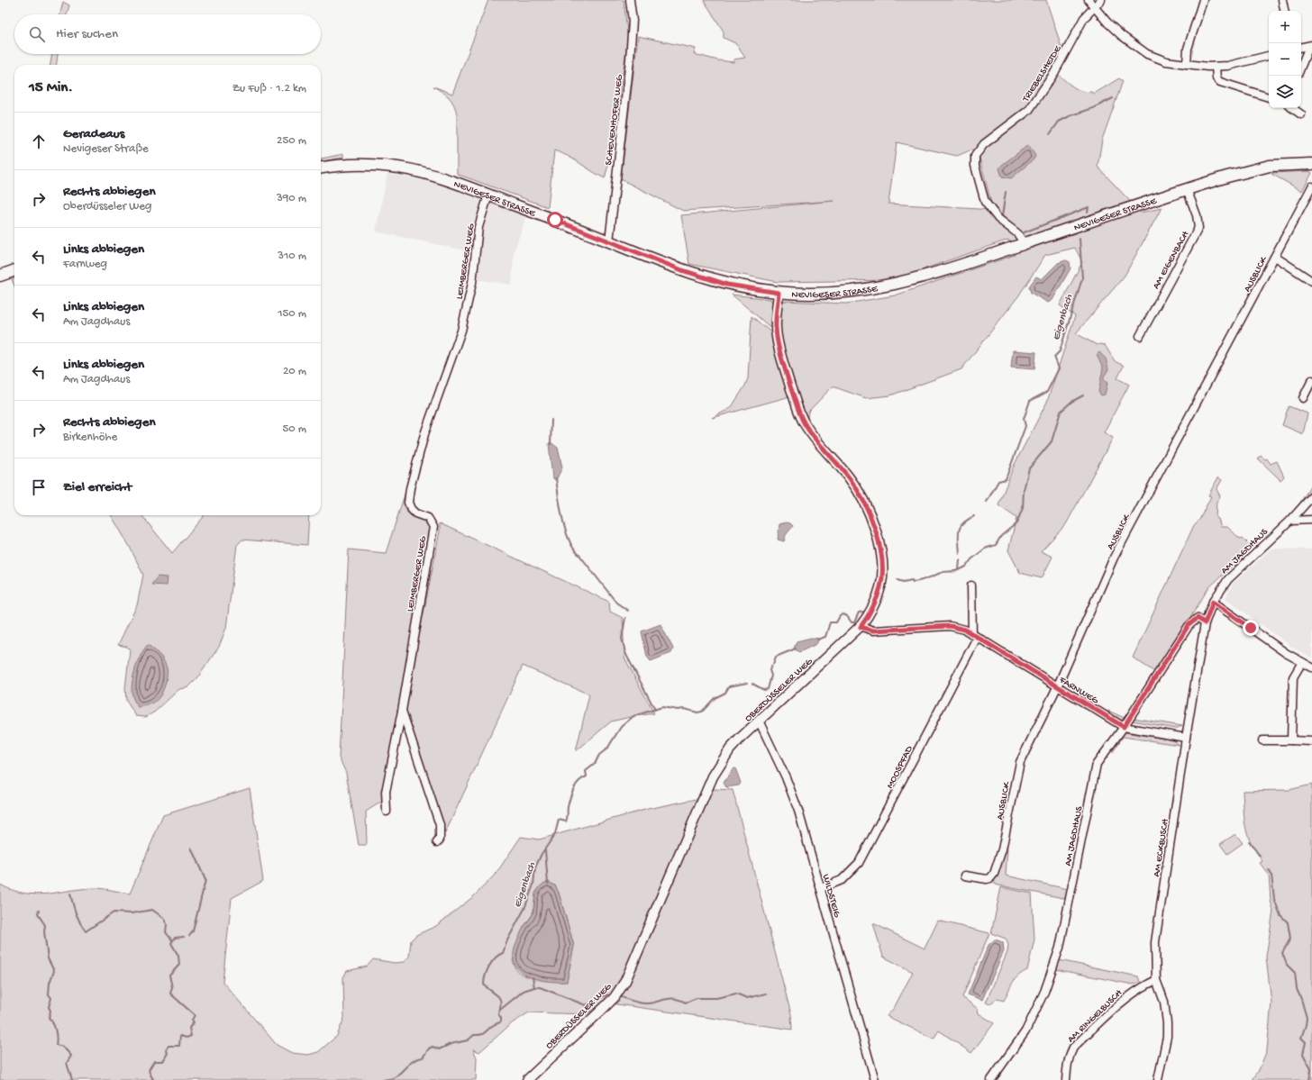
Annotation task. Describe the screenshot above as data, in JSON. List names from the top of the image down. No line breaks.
{"streets":{"main road":["NEVIGESER STRASSE"],"street":["TRIEBELSHEIDE","SCHEVENHOFER WEG","AM EIGENBACH","LEIMBERGER WEG","AUSBLICK","AM JAGDHAUS","OBERDÜSSELER WEG","FARNWEG","MOOSPFAD","AM ECKBUSCH","WILDSTEIG","AM RINGELBUSCH"]},"crossings":[["TRIEBELSHEIDE","NEVIGESER STRASSE"],["SCHEVENHOFER WEG","NEVIGESER STRASSE"],["NEVIGESER STRASSE","AM EIGENBACH"],["NEVIGESER STRASSE","LEIMBERGER WEG"],["NEVIGESER STRASSE","OBERDÜSSELER WEG"],["AUSBLICK","FARNWEG"],["AM JAGDHAUS","FARNWEG"],["AM JAGDHAUS","AM ECKBUSCH"],["OBERDÜSSELER WEG","FARNWEG"],["OBERDÜSSELER WEG","WILDSTEIG"],["FARNWEG","MOOSPFAD"],["FARNWEG","AM ECKBUSCH"],["MOOSPFAD","WILDSTEIG"],["AM ECKBUSCH","AM RINGELBUSCH"]],"water":["Eigenbach"],"page":{"map_buttons":["+","−"],"search":"Hier suchen","heading":["15 Min.","Zu Fuß · 1.2 km"],"list":[["Geradeaus","Nevigeser Straße","250 m"],["Rechts abbiegen","Oberdüsseler Weg","390 m"],["Links abbiegen","Farnweg","310 m"],["Links abbiegen","Am Jagdhaus","150 m"],["Links abbiegen","Am Jagdhaus","20 m"],["Rechts abbiegen","Birkenhöhe","50 m"],"Ziel erreicht"]}}
